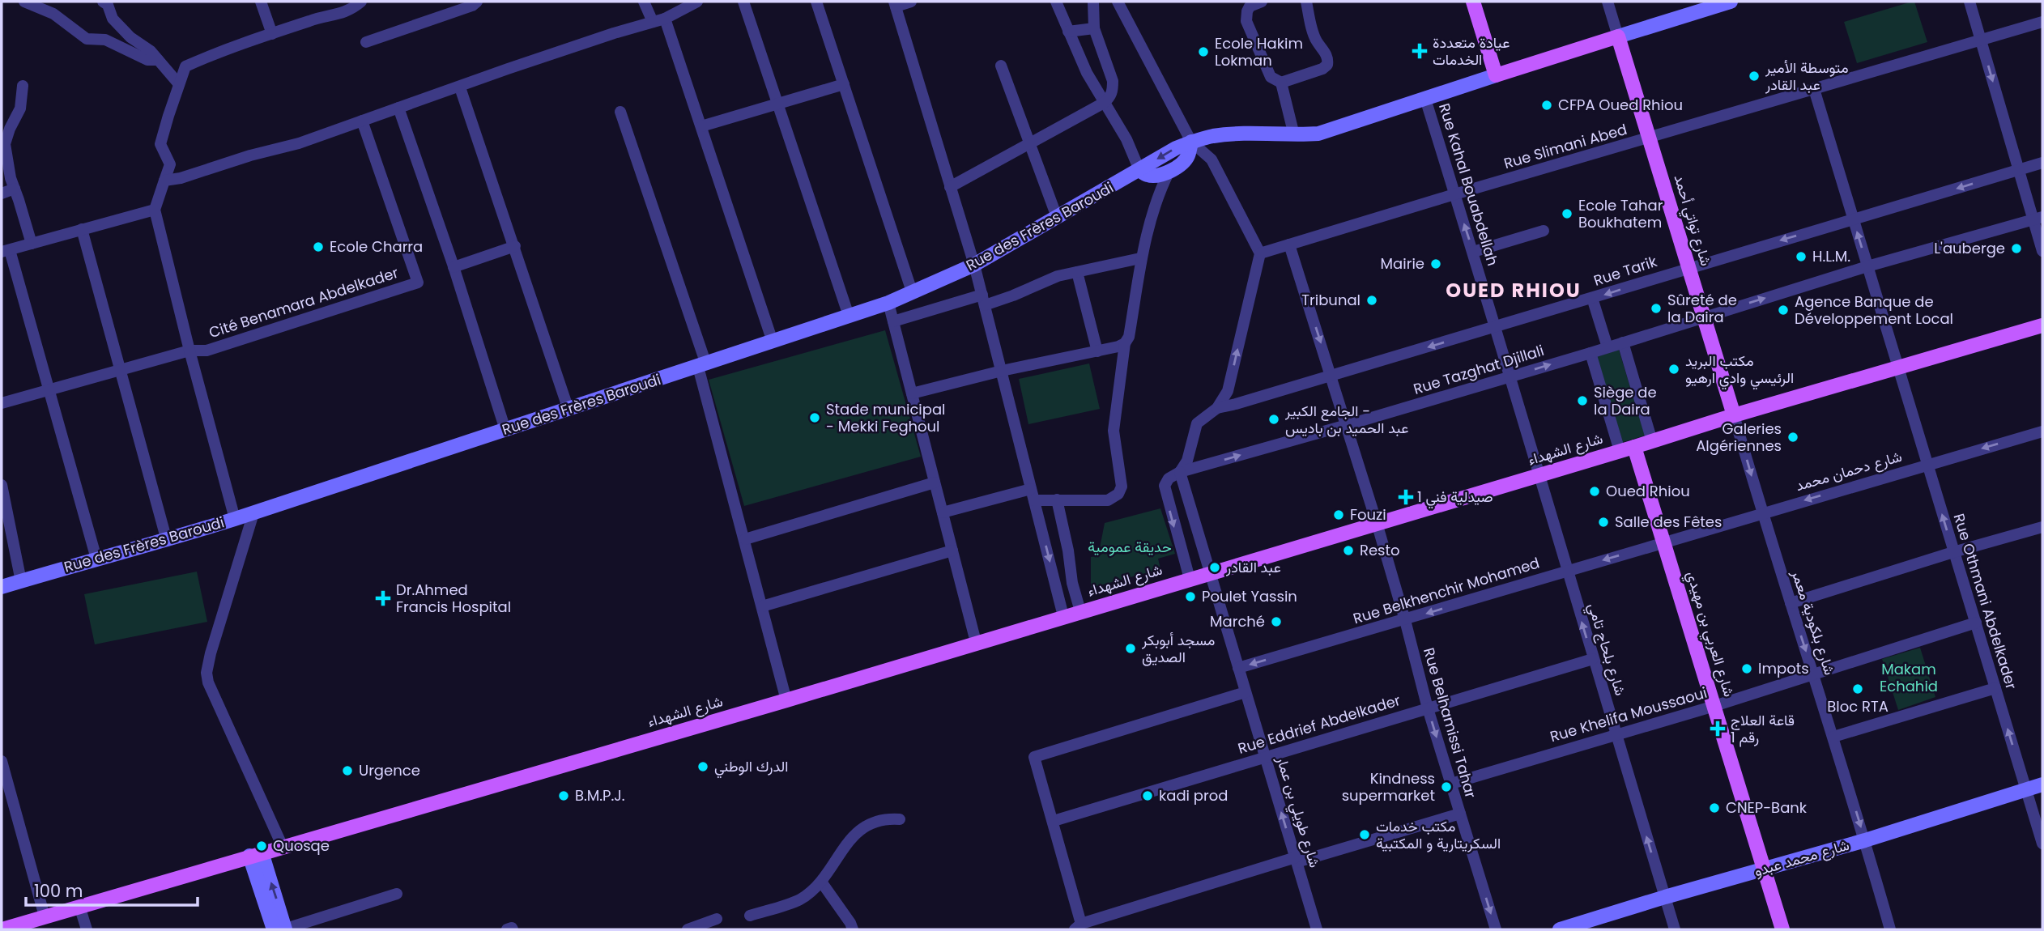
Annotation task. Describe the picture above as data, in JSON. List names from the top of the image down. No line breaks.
{"streets":{"main road":["شارع تواتي أحمد","شارع الشهداء","شارع العربي بن مهيدي"],"street":["Rue Slimani Abed","Rue Kahal Bouabdellah","Rue des Frères Baroudi","Rue Tarik","Cité Benamara Abdelkader","Rue Tazghat Djillali","شارع دحمان محمد","Rue Belkhenchir Mohamed","Rue Othmani Abdelkader","شارع بلكودية معمر","شارع بلحاج تامي","Rue Khelifa Moussaoui","Rue Belhamissi Tahar","Rue Eddrief Abdelkader","شارع طويلي بن عمار","شارع محمد عبدو"]},"crossings":[["Rue Slimani Abed","Rue Kahal Bouabdellah"],["Rue Slimani Abed","شارع تواتي أحمد"],["Rue Slimani Abed","Rue Othmani Abdelkader"],["Rue Slimani Abed","Rue Belhamissi Tahar"],["Rue Kahal Bouabdellah","Rue Tarik"],["Rue Kahal Bouabdellah","Rue Tazghat Djillali"],["Rue Kahal Bouabdellah","شارع الشهداء"],["Rue Kahal Bouabdellah","شارع بلحاج تامي"],["شارع تواتي أحمد","Rue Tarik"],["شارع تواتي أحمد","Rue Tazghat Djillali"],["شارع تواتي أحمد","شارع الشهداء"],["شارع تواتي أحمد","شارع بلكودية معمر"],["Rue Tarik","Rue Othmani Abdelkader"],["Rue Tarik","Rue Belhamissi Tahar"],["Rue Tazghat Djillali","Rue Belhamissi Tahar"],["Rue Tazghat Djillali","شارع طويلي بن عمار"],["شارع الشهداء","Rue Othmani Abdelkader"],["شارع الشهداء","شارع بلكودية معمر"],["شارع الشهداء","شارع العربي بن مهيدي"],["شارع الشهداء","شارع بلحاج تامي"],["شارع الشهداء","Rue Belhamissi Tahar"],["شارع الشهداء","شارع طويلي بن عمار"],["شارع دحمان محمد","Rue Belkhenchir Mohamed"],["شارع دحمان محمد","Rue Othmani Abdelkader"],["شارع دحمان محمد","شارع بلكودية معمر"],["شارع دحمان محمد","شارع العربي بن مهيدي"],["Rue Belkhenchir Mohamed","شارع العربي بن مهيدي"],["Rue Belkhenchir Mohamed","شارع بلحاج تامي"],["Rue Belkhenchir Mohamed","Rue Belhamissi Tahar"],["Rue Belkhenchir Mohamed","شارع طويلي بن عمار"],["Rue Othmani Abdelkader","Rue Khelifa Moussaoui"],["Rue Othmani Abdelkader","شارع محمد عبدو"],["شارع بلكودية معمر","Rue Khelifa Moussaoui"],["شارع بلكودية معمر","شارع محمد عبدو"],["شارع العربي بن مهيدي","Rue Khelifa Moussaoui"],["شارع العربي بن مهيدي","شارع محمد عبدو"],["شارع بلحاج تامي","Rue Khelifa Moussaoui"],["شارع بلحاج تامي","Rue Eddrief Abdelkader"],["شارع بلحاج تامي","شارع محمد عبدو"],["Rue Khelifa Moussaoui","Rue Belhamissi Tahar"],["Rue Belhamissi Tahar","Rue Eddrief Abdelkader"],["Rue Eddrief Abdelkader","شارع طويلي بن عمار"]],"one_way":["Rue Tazghat Djillali","Rue Belkhenchir Mohamed","شارع بلكودية معمر","شارع بلحاج تامي","Rue Belhamissi Tahar"],"districts":["OUED RHIOU"],"parks":["حديقة عمومية","Makam Echahid"],"places":{"health":["عيادة متعددة الخدمات","صيدلية فني 1","Dr.Ahmed Francis Hospital","قاعة العلاج رقم 1"],"other":["Ecole Hakim Lokman","متوسطة الأمير عبد القادر","CFPA Oued Rhiou","Ecole Tahar Boukhatem","Ecole Charra","L'auberge","H.L.M.","Mairie","Tribunal","Sûreté de la Daira","Agence Banque de Développement Local","مكتب البريد الرئيسي وادي ارهيو","Siège de la Daira","Stade municipal - Mekki Feghoul","الجامع الكبير - عبد الحميد بن باديس","Galeries Algériennes","Oued Rhiou","Fouzi","Salle des Fêtes","Resto","عبد القادر","Poulet Yassin","Marché","مسجد أبوبكر الصديق","Impots","Bloc RTA","الدرك الوطني","Urgence","Kindness supermarket","B.M.P.J.","kadi prod","CNEP-Bank","مكتب خدمات السكريتارية و المكتبية","Quosqe"]},"scale_bar":"100 m"}
